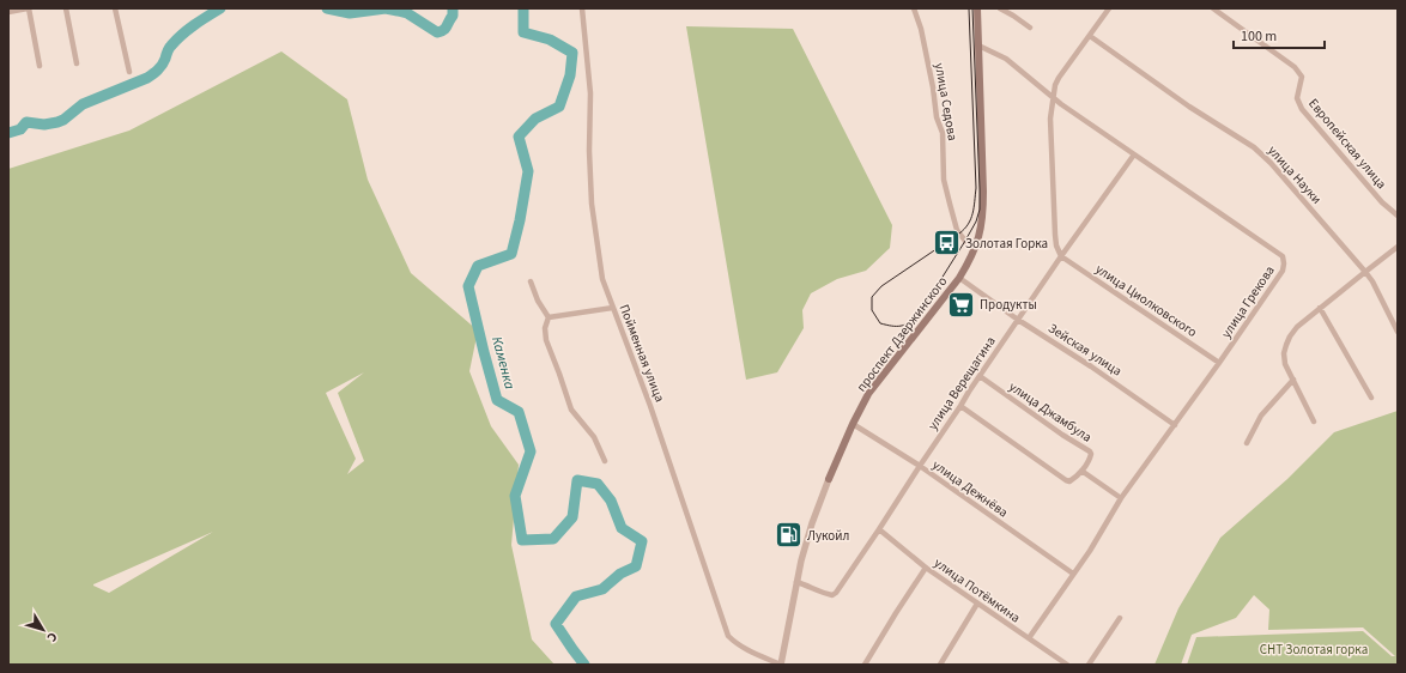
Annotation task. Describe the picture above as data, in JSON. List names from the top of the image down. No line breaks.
{"streets":{"main road":["проспект Дзержинского"],"street":["улица Седова","Европейская улица","улица Науки","улица Циолковского","улица Грекова","Зейская улица","Пойменная улица","улица Верещагина","улица Джамбула","улица Дежнёва","улица Потёмкина"]},"crossings":[["улица Седова","проспект Дзержинского"],["улица Циолковского","улица Грекова"],["улица Циолковского","улица Верещагина"],["улица Грекова","проспект Дзержинского"],["улица Грекова","Зейская улица"],["улица Грекова","улица Верещагина"],["улица Грекова","улица Дежнёва"],["улица Грекова","улица Потёмкина"],["проспект Дзержинского","Зейская улица"],["проспект Дзержинского","Пойменная улица"],["проспект Дзержинского","улица Верещагина"],["проспект Дзержинского","улица Дежнёва"],["Зейская улица","улица Верещагина"],["улица Верещагина","улица Джамбула"],["улица Верещагина","улица Дежнёва"],["улица Верещагина","улица Потёмкина"]],"water":["Каменка"],"parks":["СНТ Золотая горка"],"places":{"bus stop":["Золотая Горка"],"supermarket":["Продукты"],"fuel station":["Лукойл"]},"scale_bar":"100 m","north":"bottom right"}
